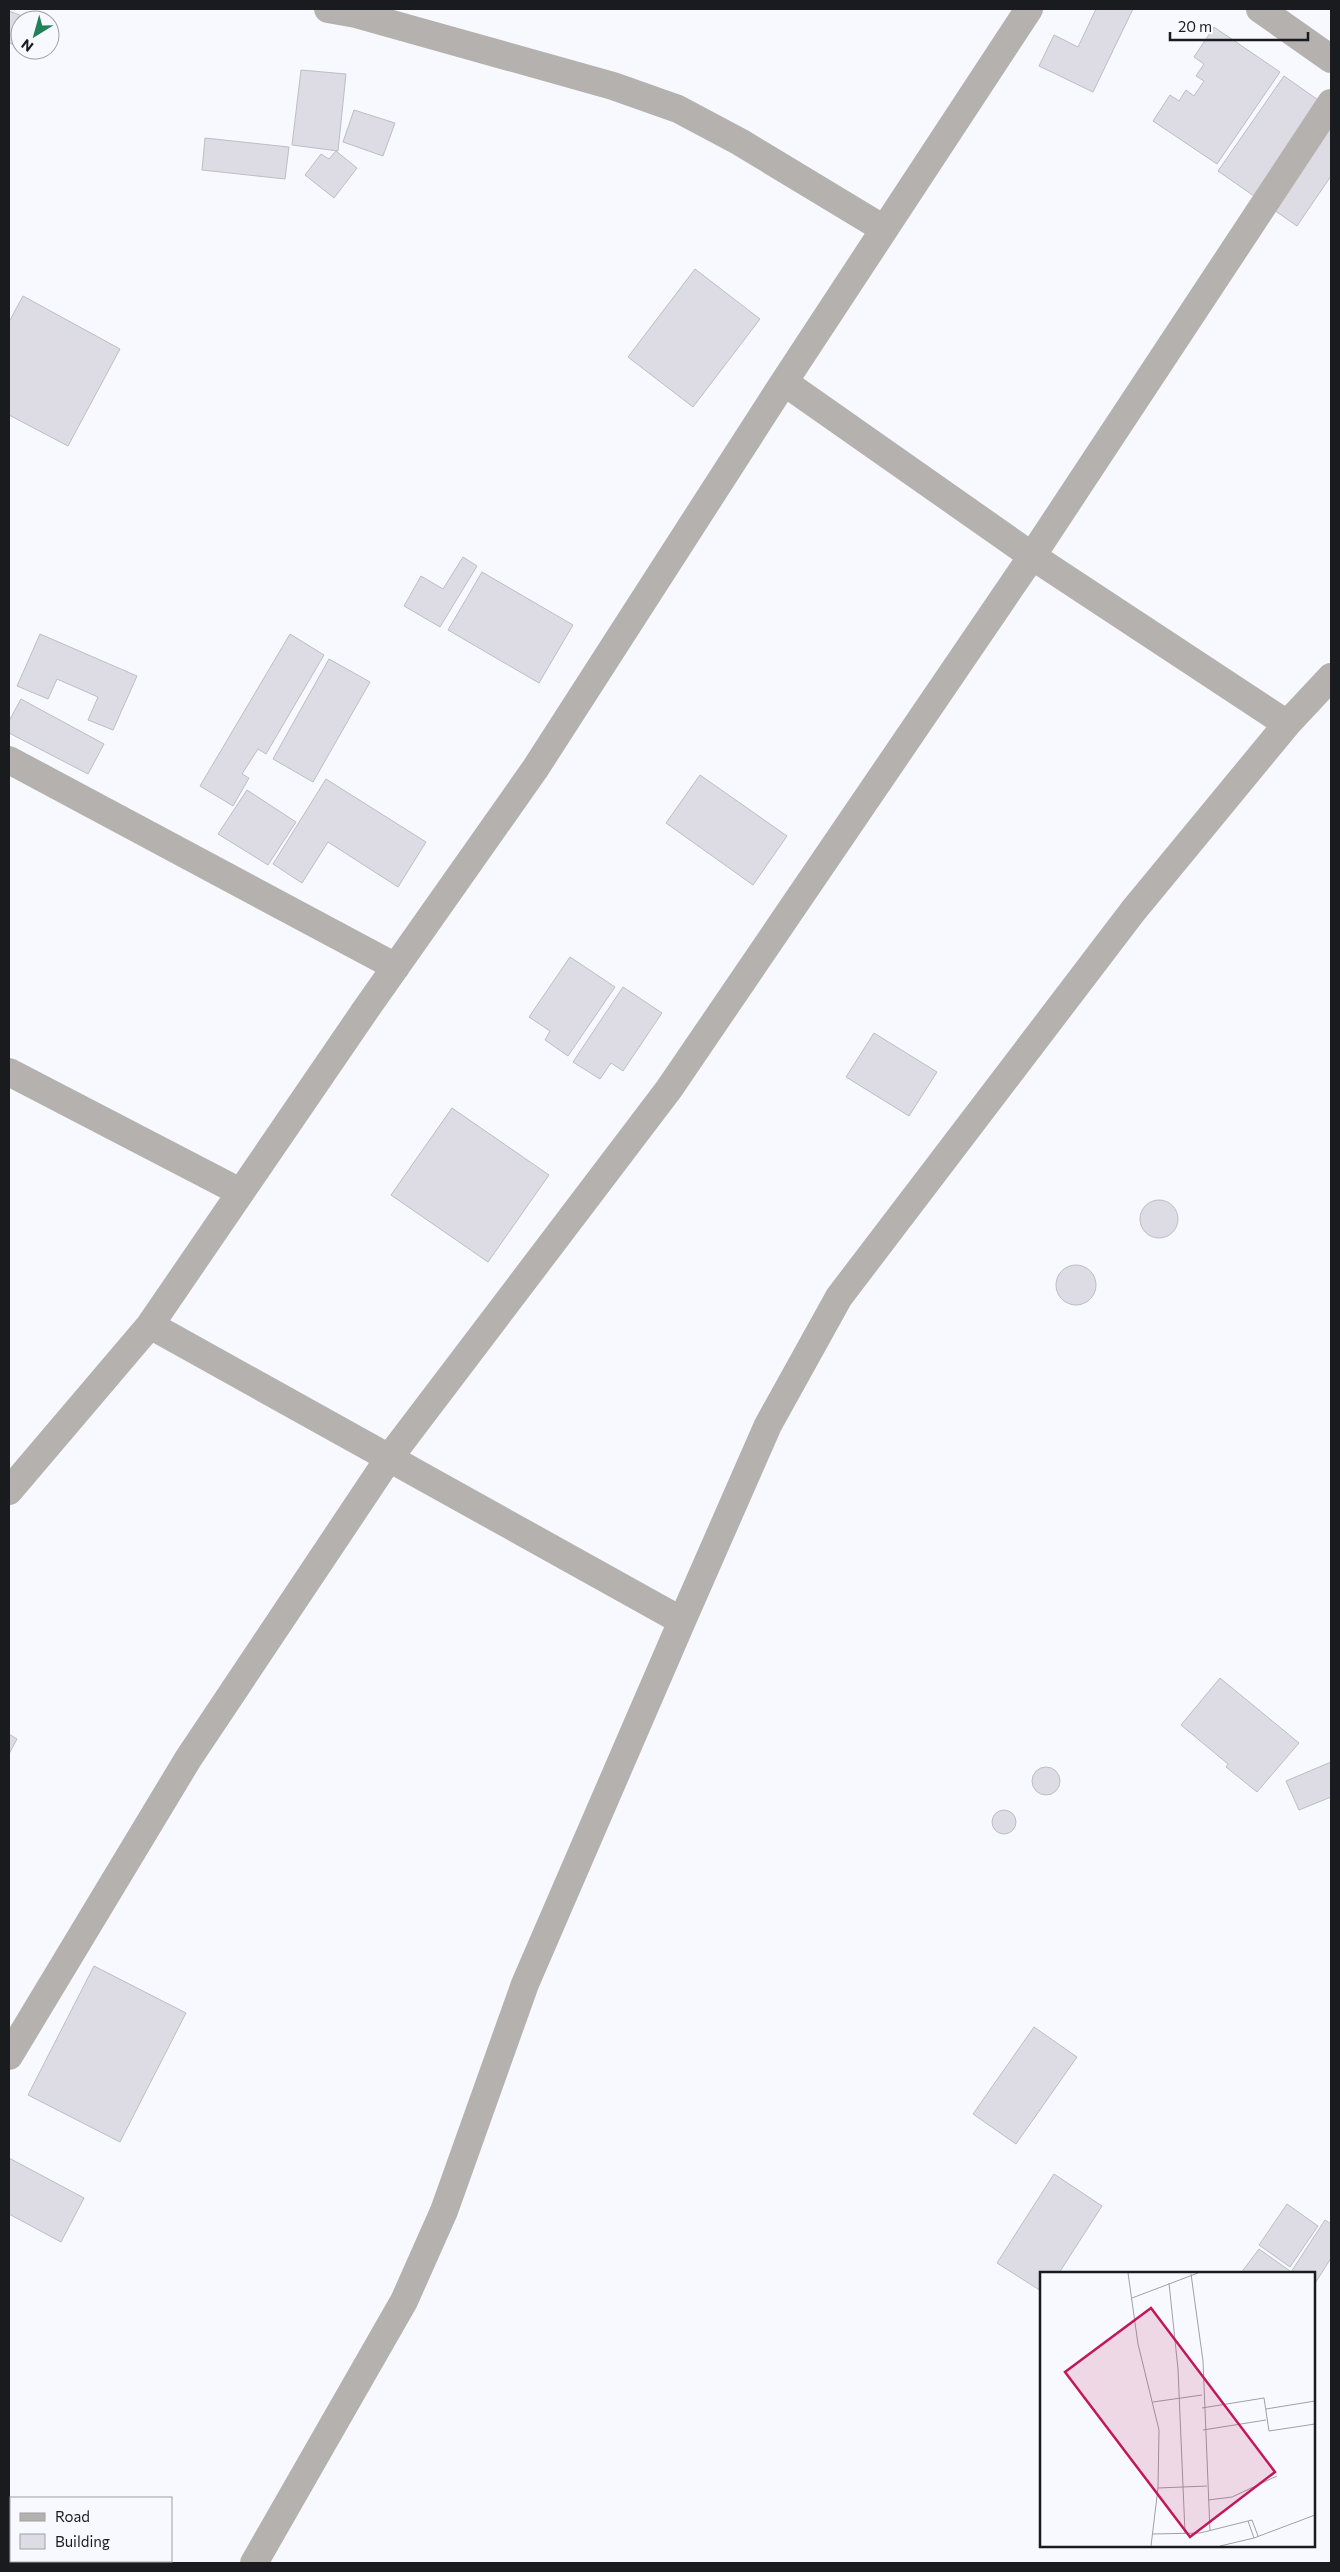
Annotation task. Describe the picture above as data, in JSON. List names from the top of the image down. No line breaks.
{"legend":["Road","Building"],"scale_bar":"20 m","north":"bottom left"}
